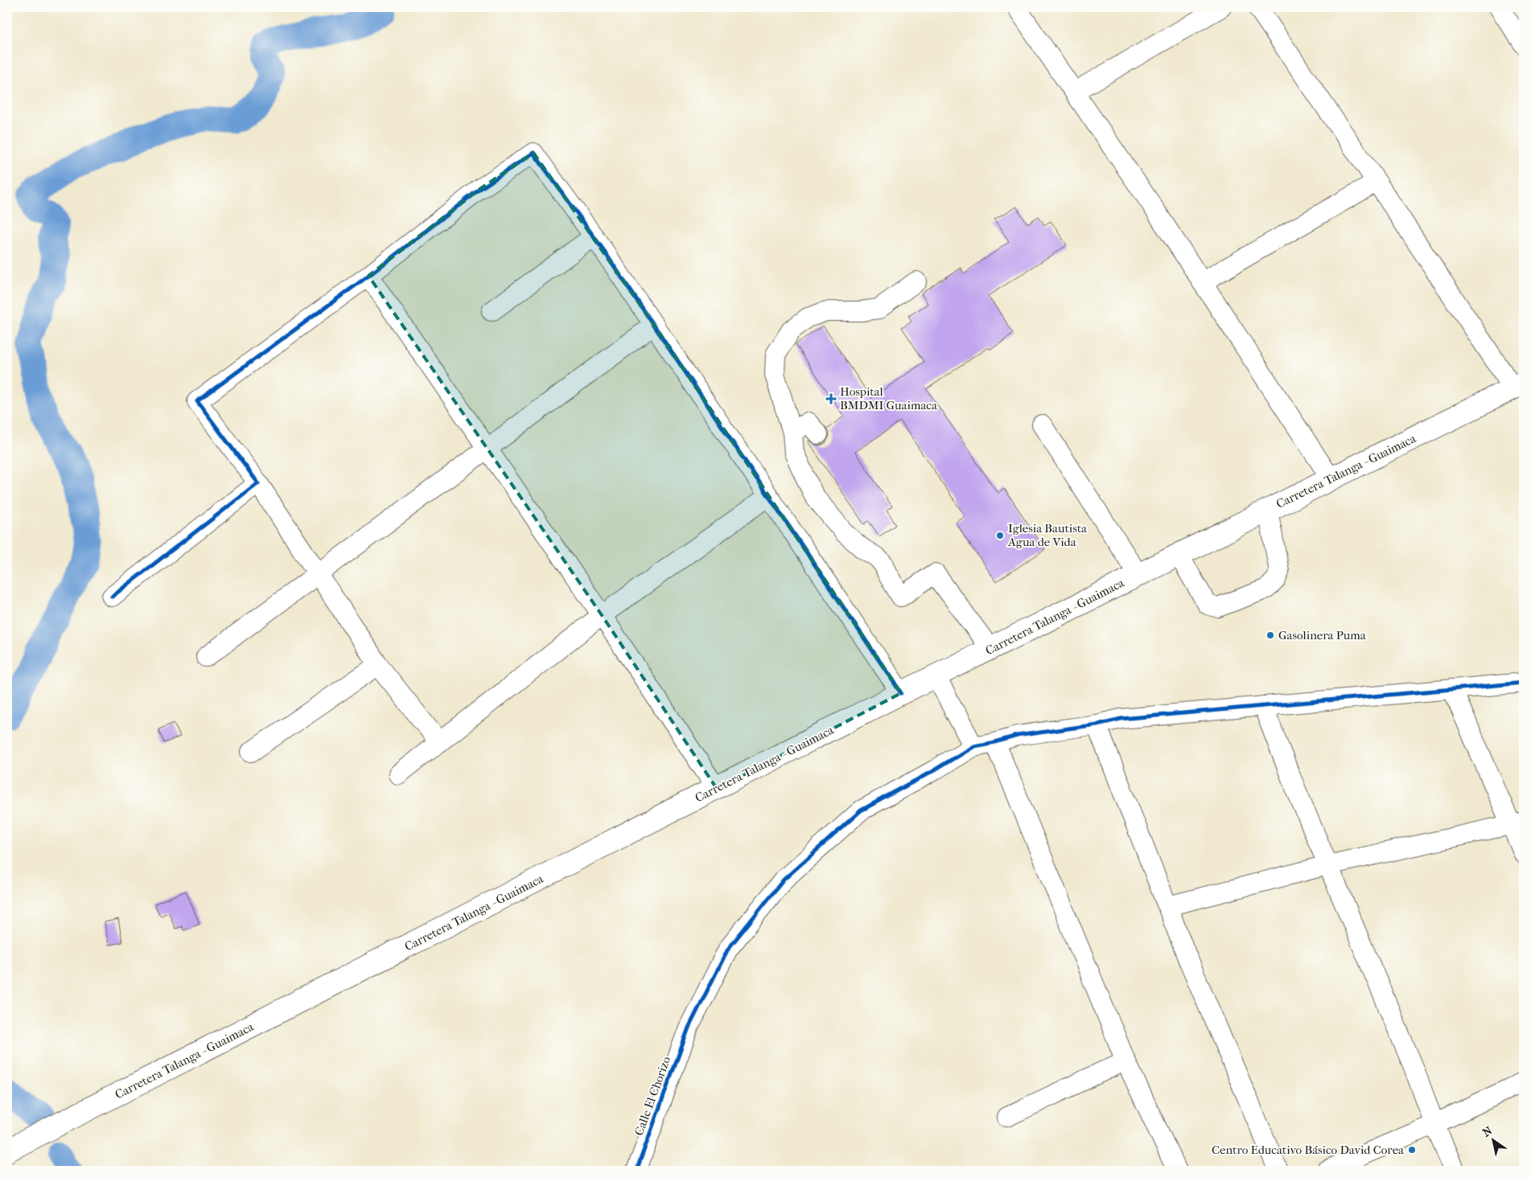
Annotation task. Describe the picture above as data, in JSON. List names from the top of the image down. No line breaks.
{"streets":{"main road":["Carretera Talanga - Guaimaca"],"street":["Calle El Chorizo"]},"places":{"health":["Hospital BMDMI Guaimaca"],"other":["Iglesia Bautista Agua de Vida","Gasolinera Puma","Centro Educativo Básico David Corea"]},"north":"top left"}
